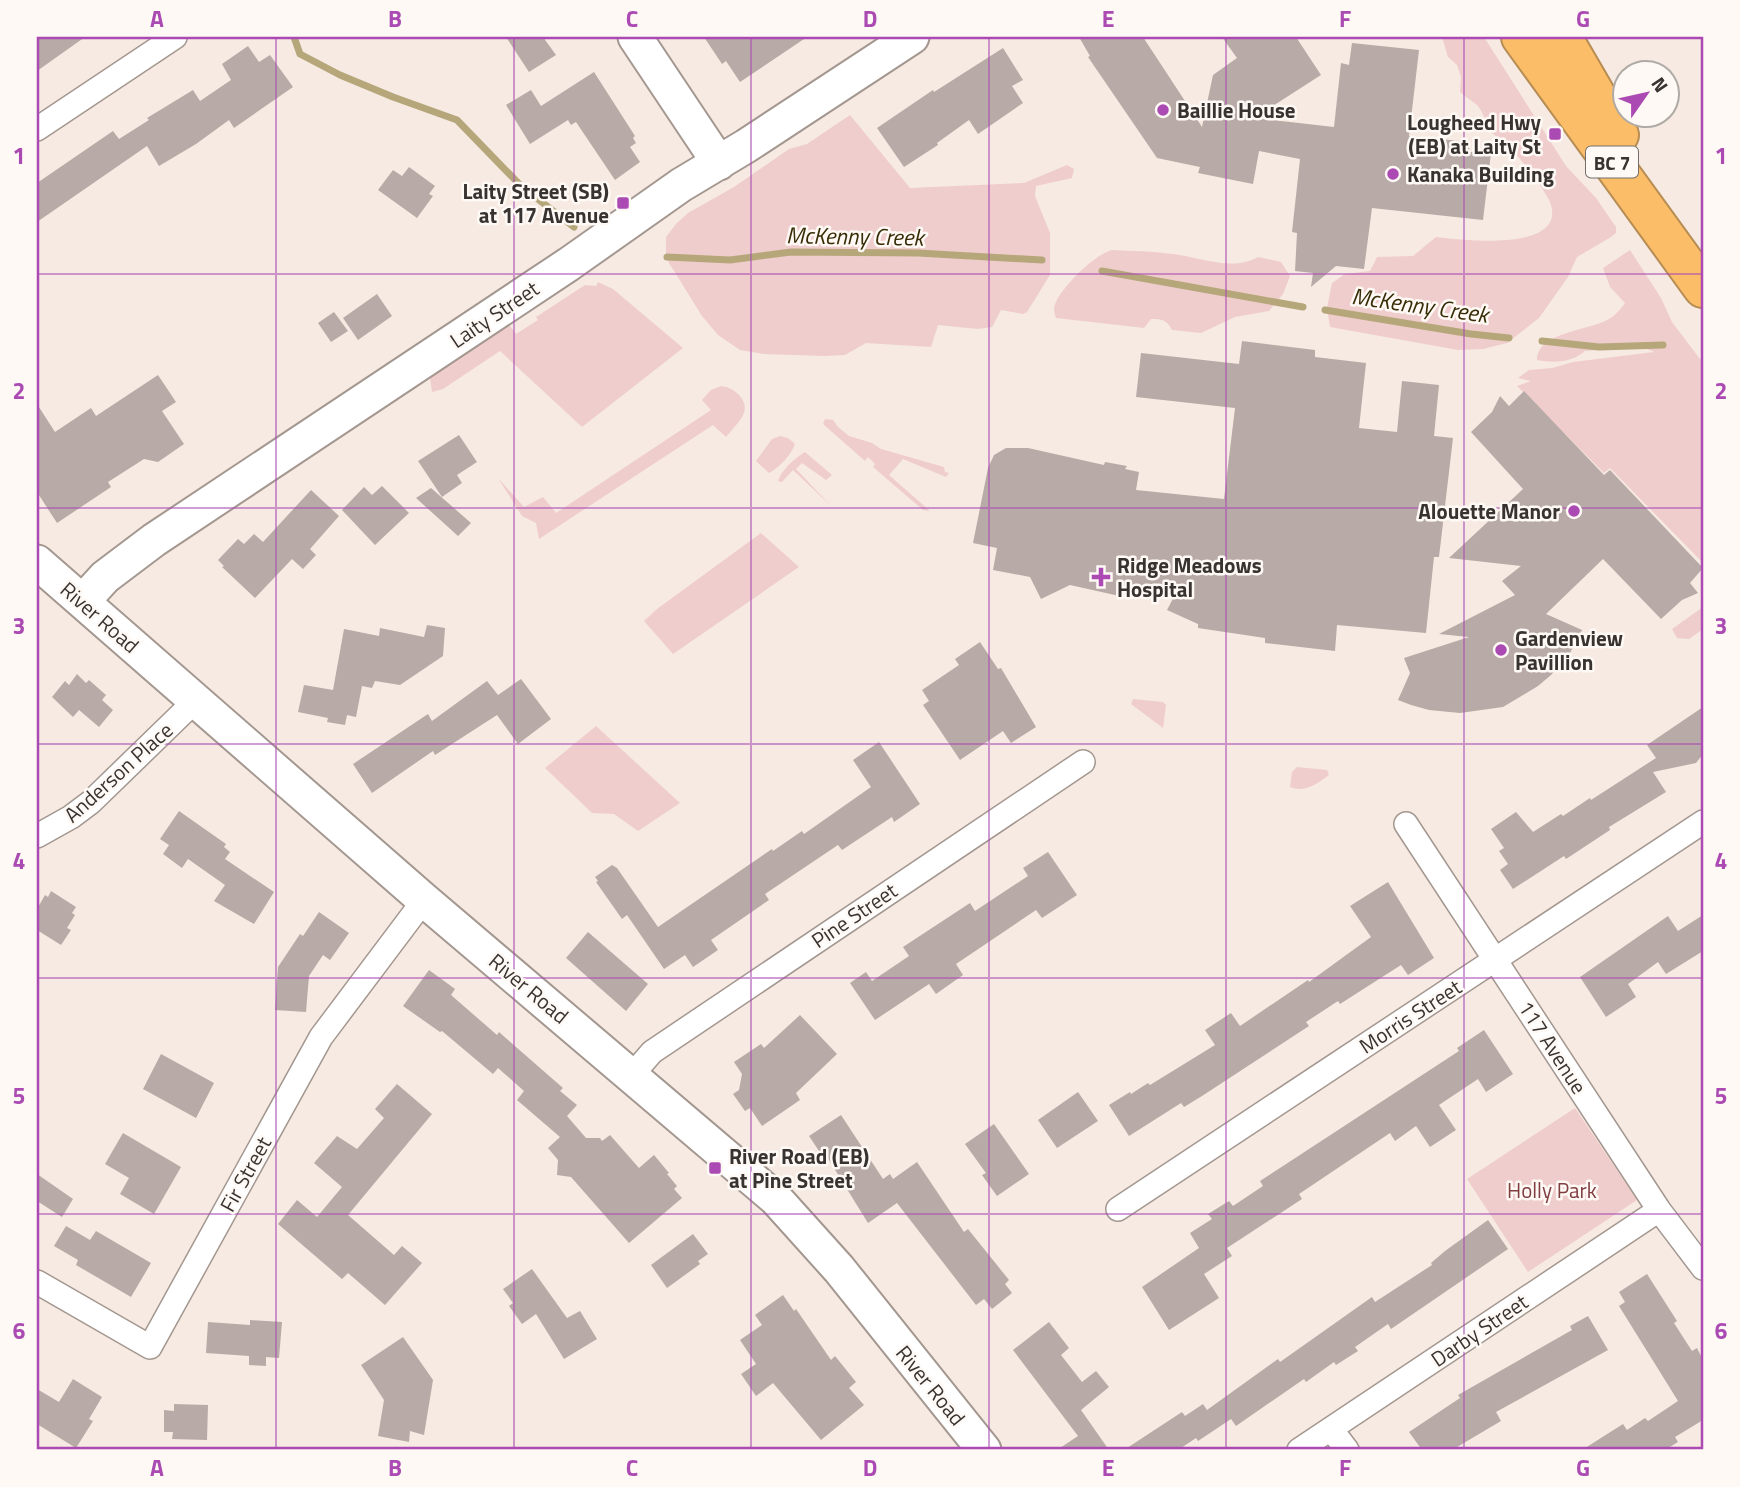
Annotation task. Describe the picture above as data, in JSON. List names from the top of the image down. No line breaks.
{"streets":{"highway":["BC 7"],"street":["Laity Street","River Road","Anderson Place","Pine Street","Morris Street","117 Avenue","Fir Street","Darby Street"]},"crossings":[["Laity Street","River Road"],["River Road","Anderson Place"],["River Road","Pine Street"],["River Road","Fir Street"],["Morris Street","117 Avenue"],["117 Avenue","Darby Street"]],"water":["McKenny Creek"],"parks":["Holly Park"],"places":{"other":["Baillie House","Kanaka Building","Alouette Manor","Gardenview Pavillion"],"transit":["Lougheed Hwy (EB) at Laity St","Laity Street (SB) at 117 Avenue","River Road (EB) at Pine Street"],"health":["Ridge Meadows Hospital"]},"north":"top right","grid":{"columns":["A","B","C","D","E","F","G"],"rows":["1","2","3","4","5","6"]}}
